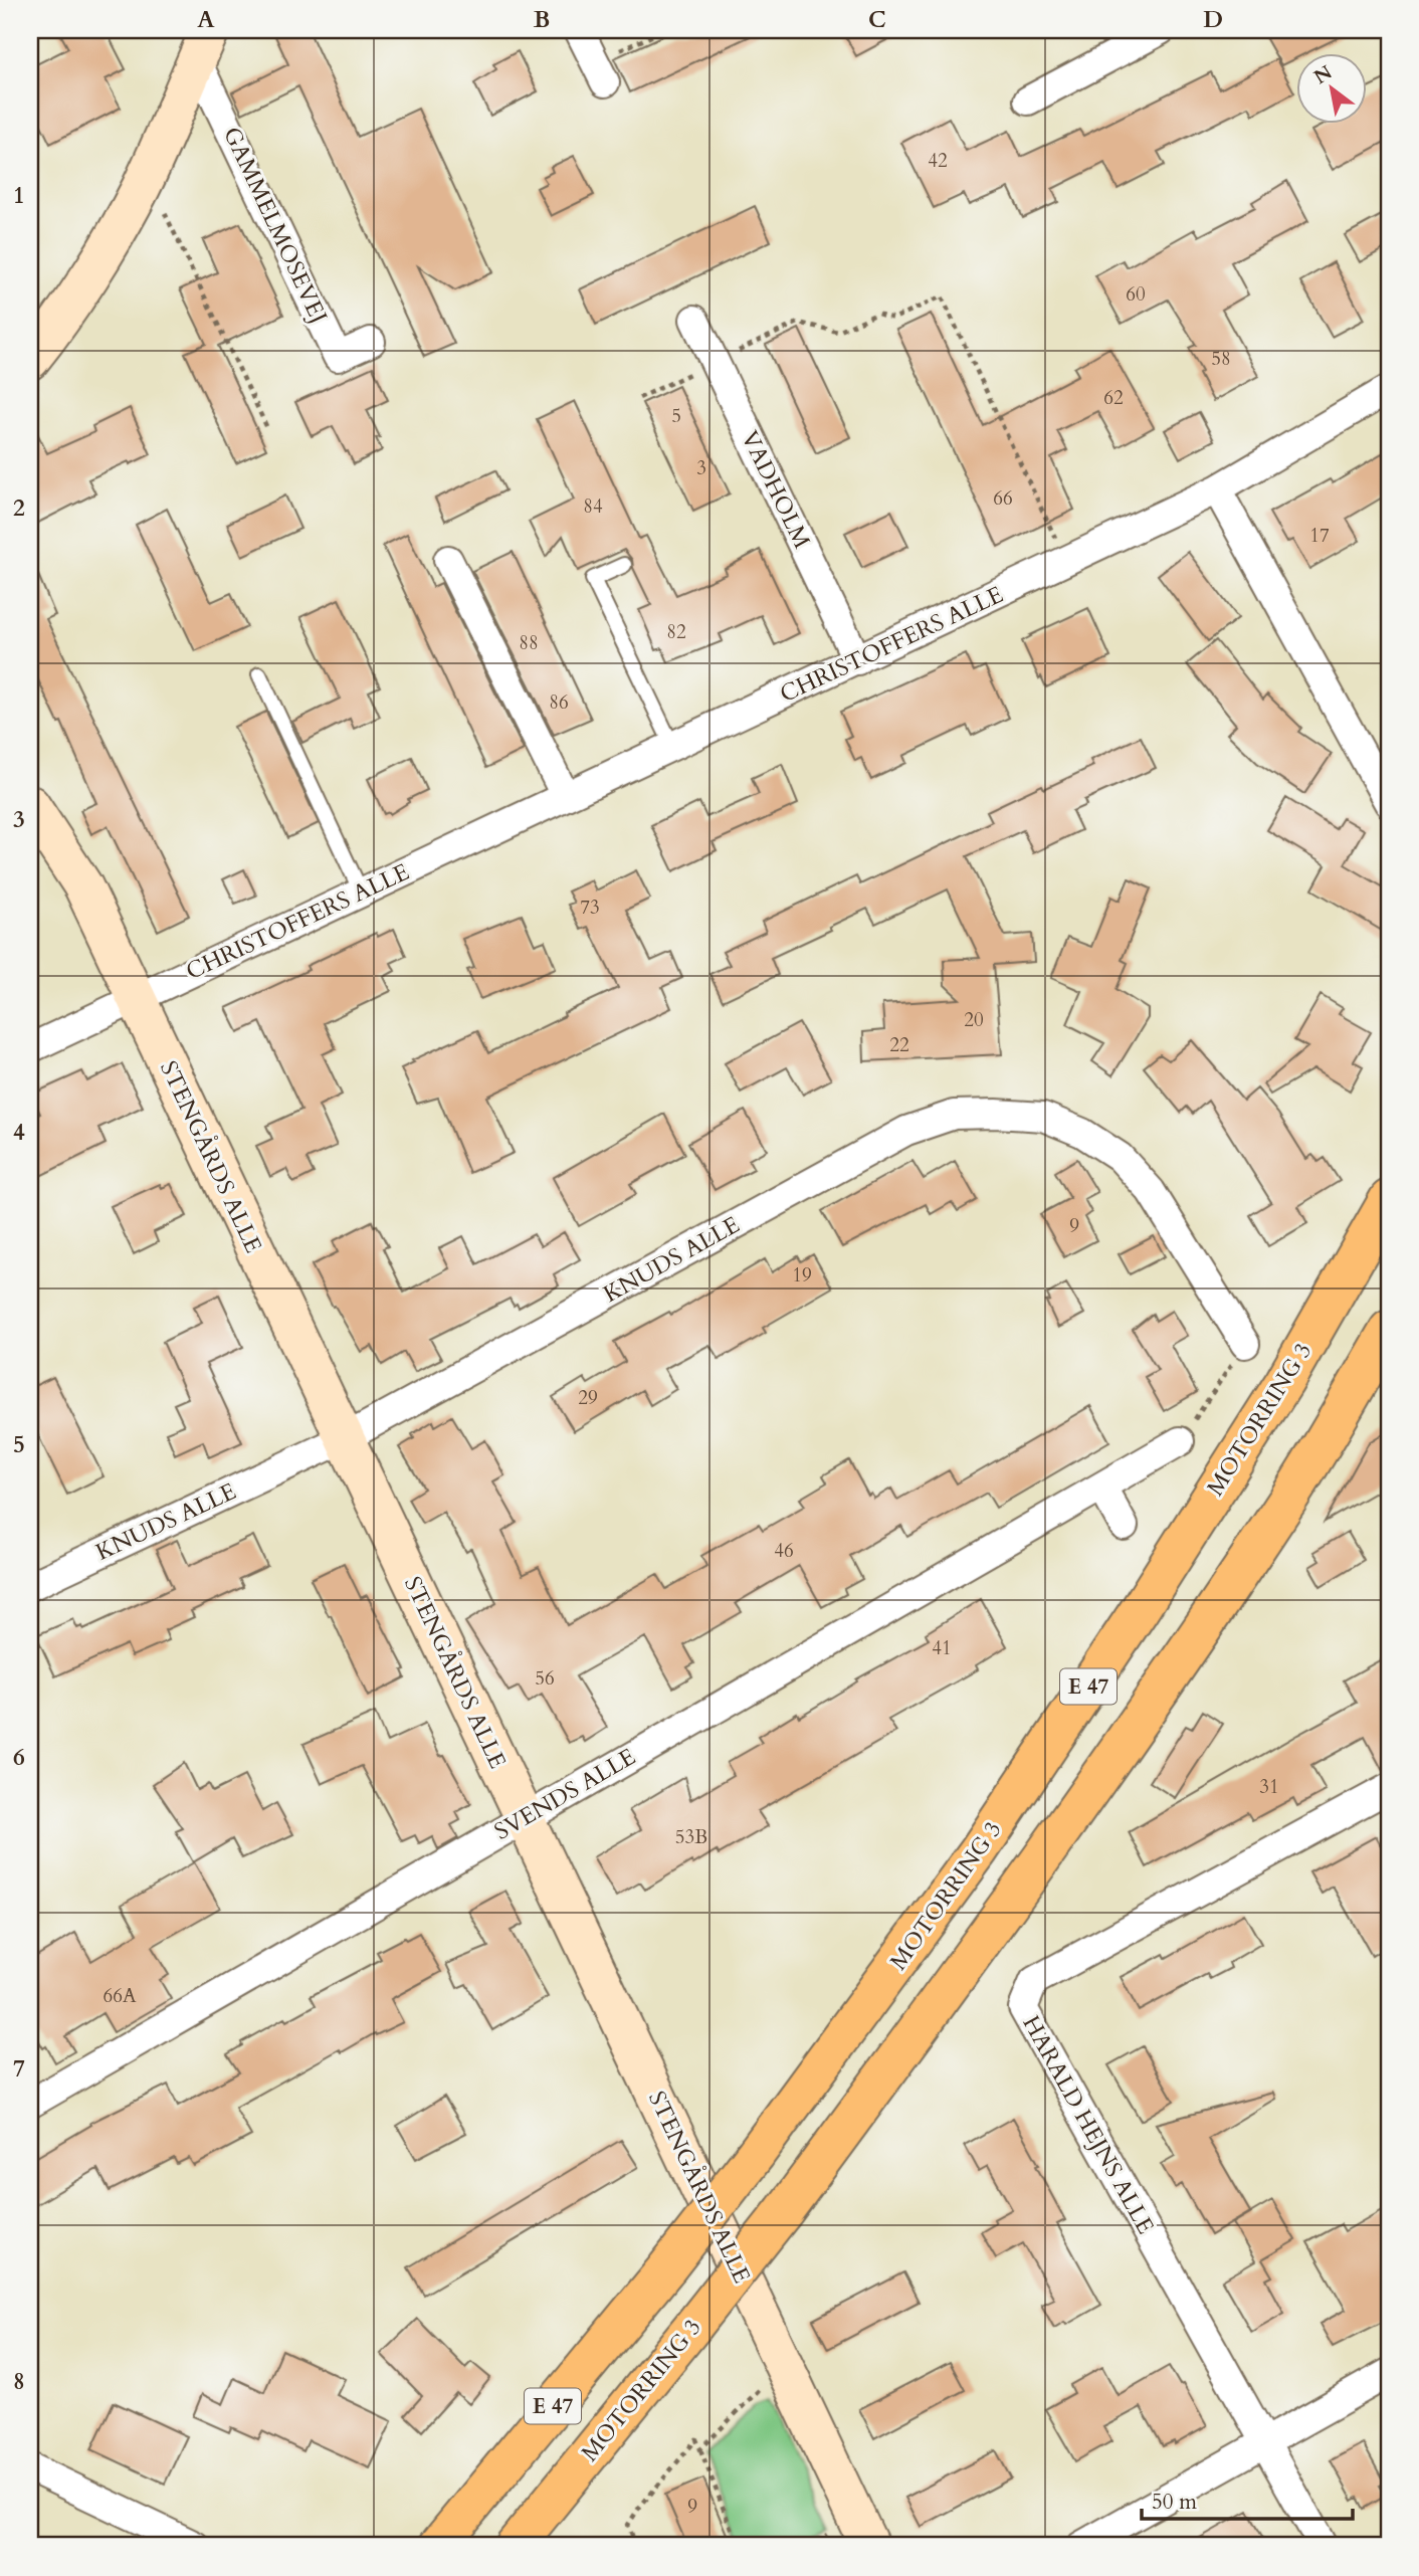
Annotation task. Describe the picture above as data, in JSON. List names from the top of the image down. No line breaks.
{"streets":{"highway":["MOTORRING 3","E 47"],"street":["GAMMELMOSEVEJ","VADHOLM","CHRISTOFFERS ALLE","STENGÅRDS ALLE","KNUDS ALLE","SVENDS ALLE","HARALD HEJNS ALLE"]},"crossings":[["VADHOLM","CHRISTOFFERS ALLE"],["CHRISTOFFERS ALLE","STENGÅRDS ALLE"],["STENGÅRDS ALLE","KNUDS ALLE"],["STENGÅRDS ALLE","SVENDS ALLE"]],"house_numbers":["42","60","58","62","5","3","66","84","17","82","88","86","73","20","22","9","19","29","46","41","56","31","53B","66A","9"],"scale_bar":"50 m","north":"top left","grid":{"columns":["A","B","C","D"],"rows":["1","2","3","4","5","6","7","8"]}}
